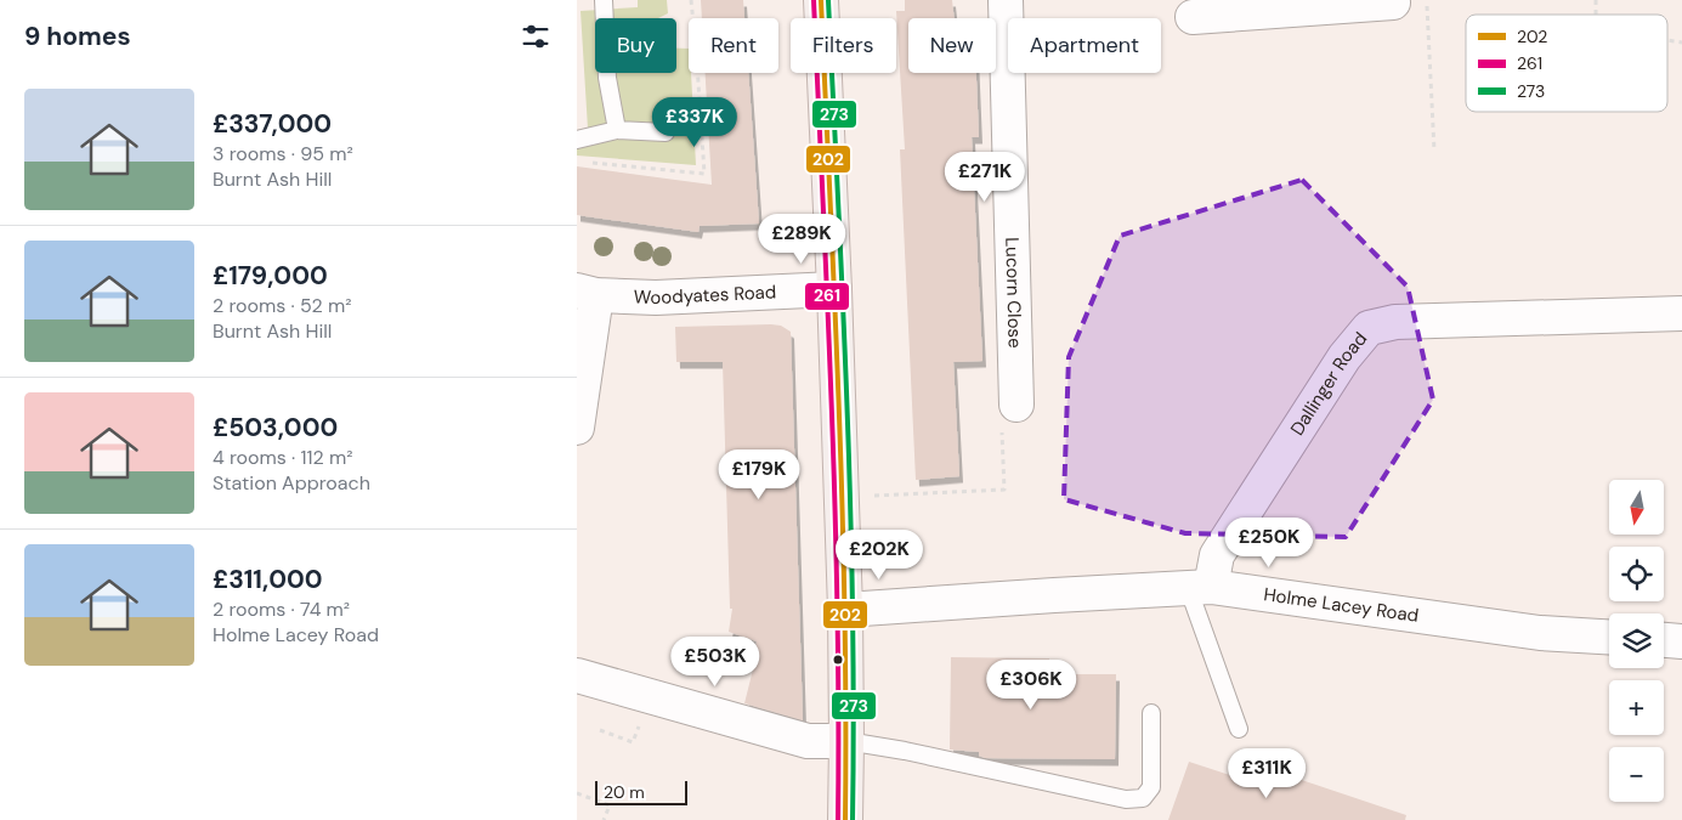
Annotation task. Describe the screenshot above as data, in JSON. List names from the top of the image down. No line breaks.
{"streets":{"street":["Lucorn Close","Woodyates Road","Dallinger Road","Holme Lacey Road"]},"crossings":[["Dallinger Road","Holme Lacey Road"]],"lines":["transit line 202","transit line 261","transit line 273"],"legend":["202","261","273"],"scale_bar":"20 m","north":"bottom","page":{"heading":"9 homes","chip":["Buy","Rent","Filters","New","Apartment"],"list":[{"name":"£337,000","note":"3 rooms · 95 m² · Burnt Ash Hill"},{"name":"£179,000","note":"2 rooms · 52 m² · Burnt Ash Hill"},{"name":"£503,000","note":"4 rooms · 112 m² · Station Approach"},{"name":"£311,000","note":"2 rooms · 74 m² · Holme Lacey Road"}],"price":["£337K","£271K","£289K","£179K","£250K","£202K","£503K","£306K","£311K"],"map_buttons":["+","−"],"scale":"20 m"}}
